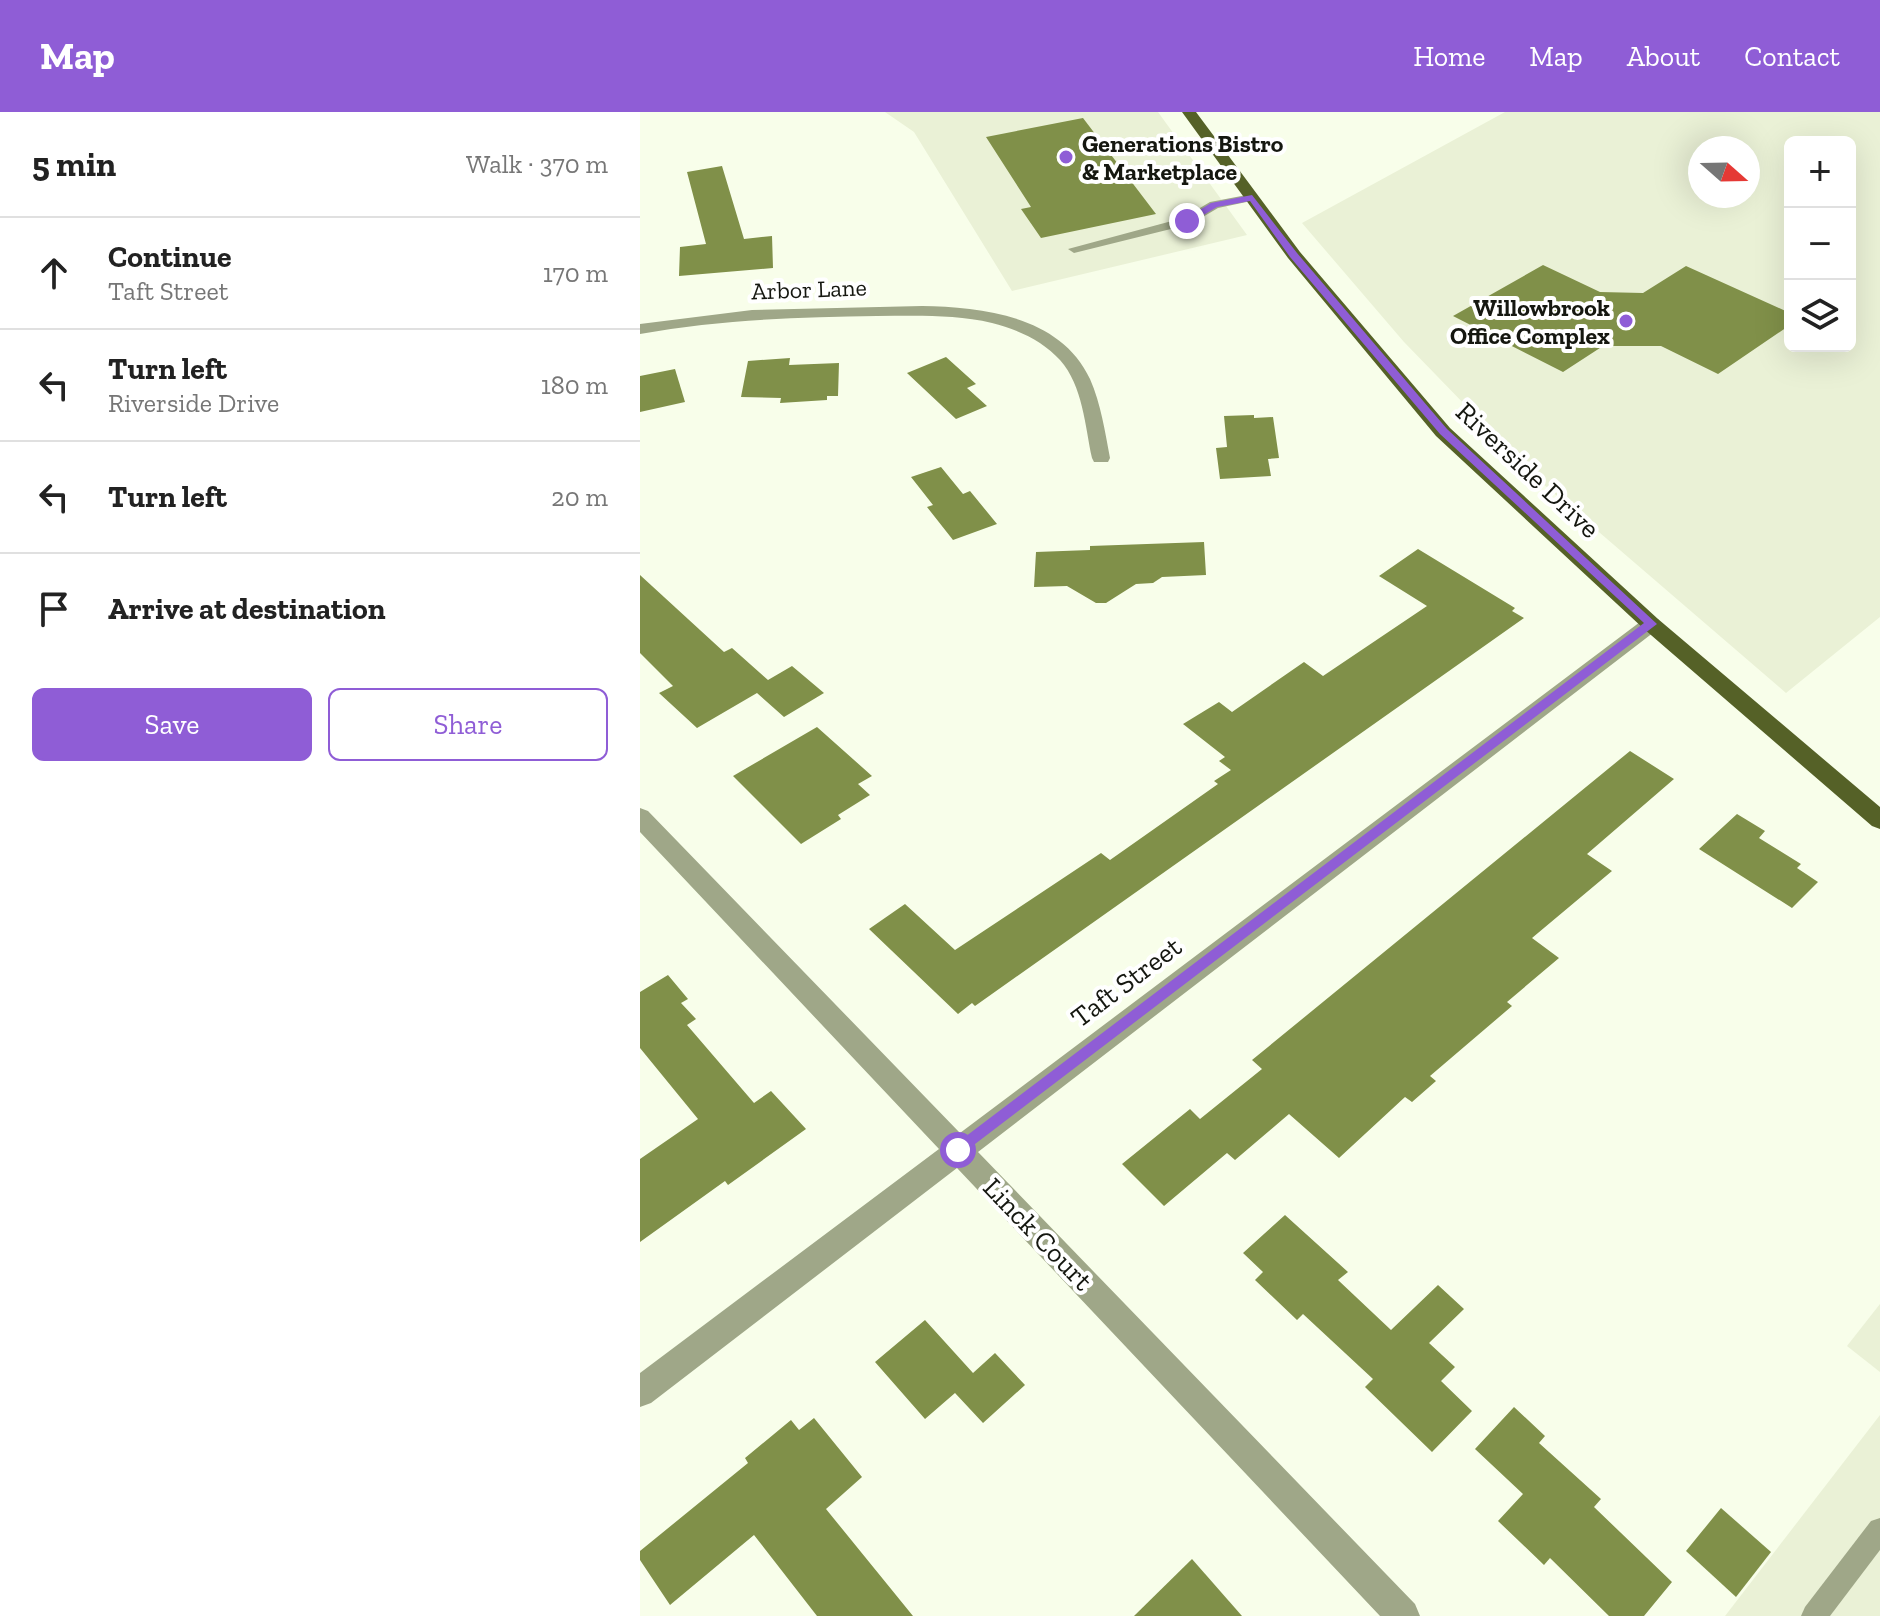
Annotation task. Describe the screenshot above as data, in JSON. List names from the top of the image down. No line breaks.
{"streets":{"main road":["Riverside Drive"],"street":["Arbor Lane","Taft Street","Linck Court"]},"crossings":[["Riverside Drive","Taft Street"],["Taft Street","Linck Court"]],"places":["Generations Bistro & Marketplace","Willowbrook Office Complex"],"north":"right","page":{"header":"Map","nav":["Home","Map","About","Contact"],"heading":["5 min","Walk · 370 m"],"map_buttons":["+","−"],"list":[["Continue","Taft Street","170 m"],["Turn left","Riverside Drive","180 m"],["Turn left","20 m"],"Arrive at destination"],"buttons":["Save","Share"]}}
